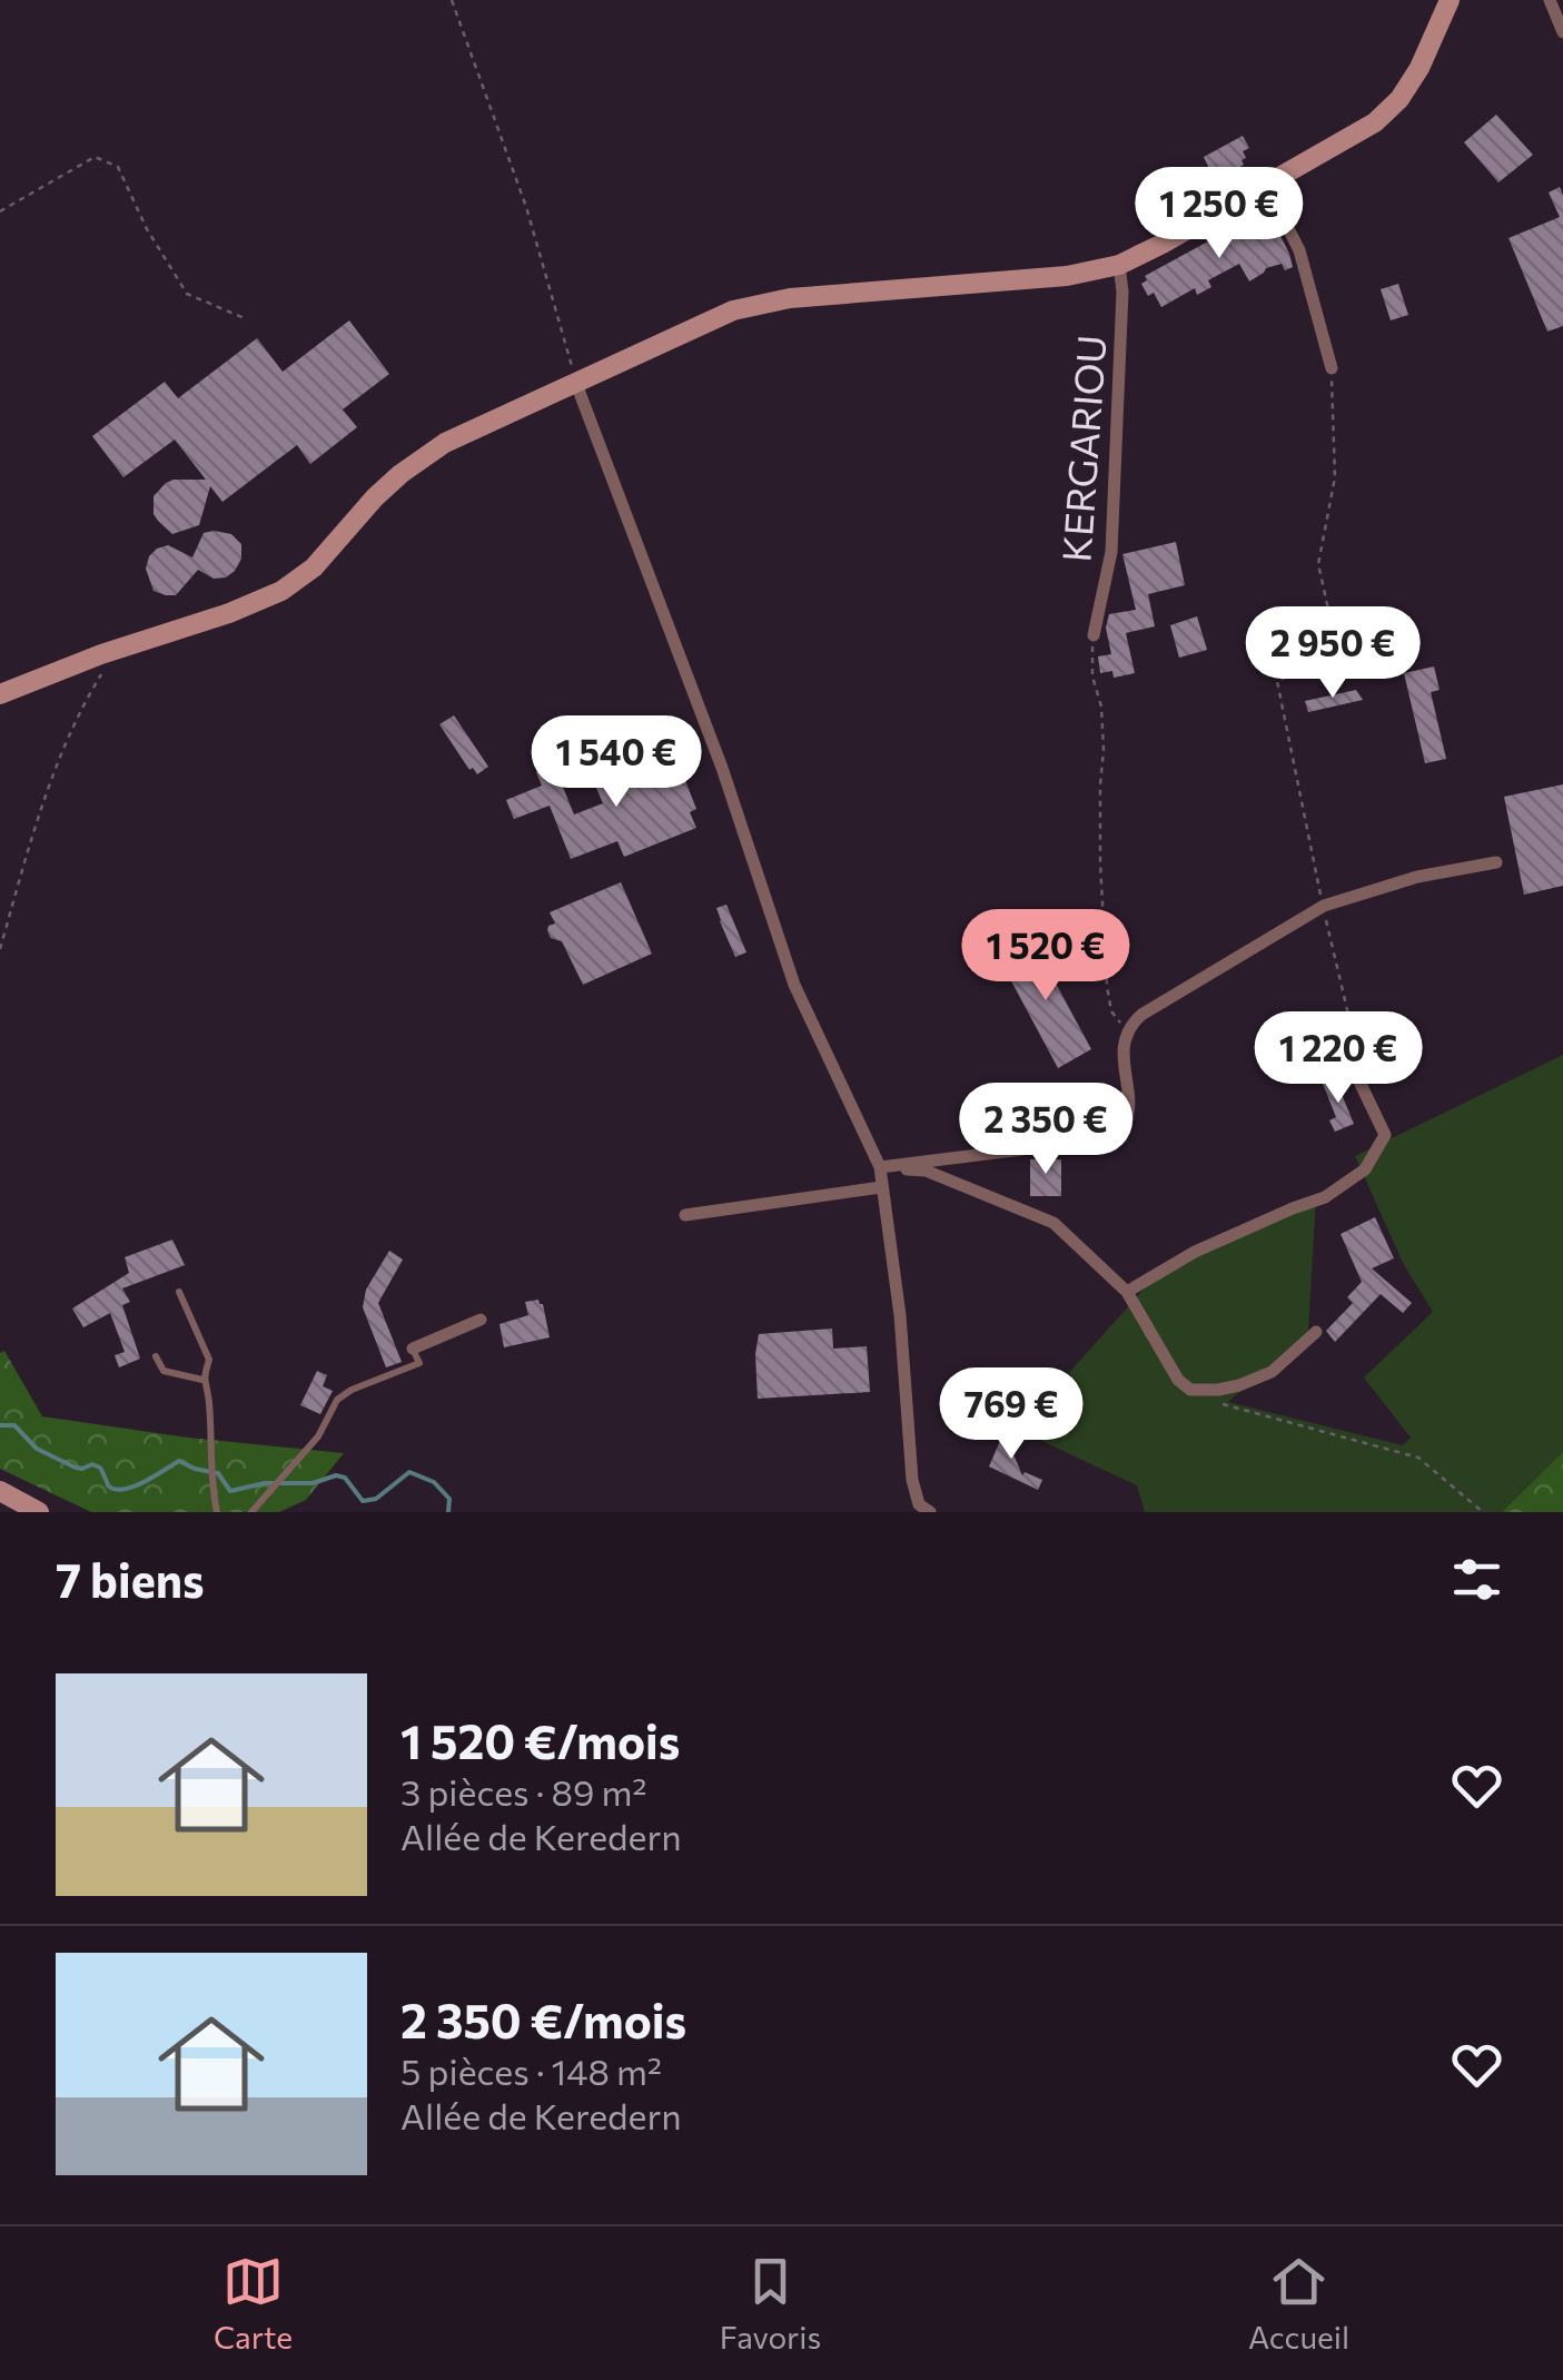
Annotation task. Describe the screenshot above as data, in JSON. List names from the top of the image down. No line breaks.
{"streets":{"street":["KERGARIOU"]},"page":{"price":["1 250 €","2 950 €","1 540 €","1 520 €","1 220 €","2 350 €","769 €"],"heading":"7 biens","list":[{"name":"1 520 €/mois","note":"3 pièces · 89 m² · Allée de Keredern"},{"name":"2 350 €/mois","note":"5 pièces · 148 m² · Allée de Keredern"}],"tabs":["Carte","Favoris","Accueil"]}}
